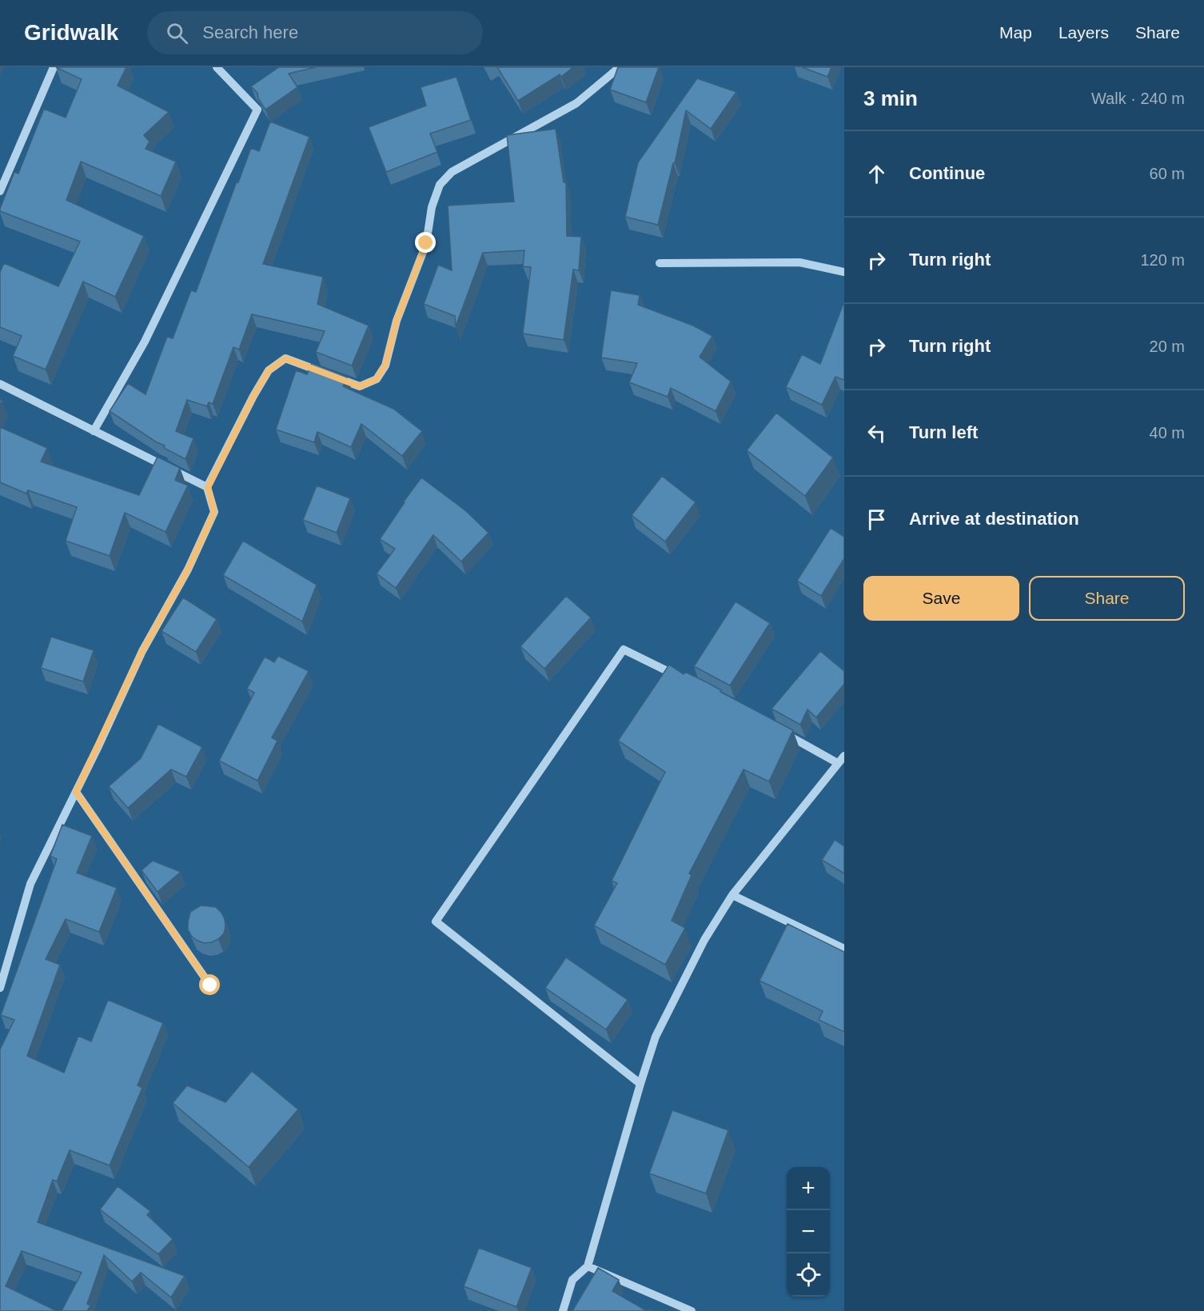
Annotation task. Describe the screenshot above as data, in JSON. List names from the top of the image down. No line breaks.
{"page":{"header":"Gridwalk","search":"Search here","nav":["Map","Layers","Share"],"heading":["3 min","Walk · 240 m"],"list":[["Continue","60 m"],["Turn right","120 m"],["Turn right","20 m"],["Turn left","40 m"],"Arrive at destination"],"buttons":["Save","Share"],"map_buttons":["+","−"]}}
